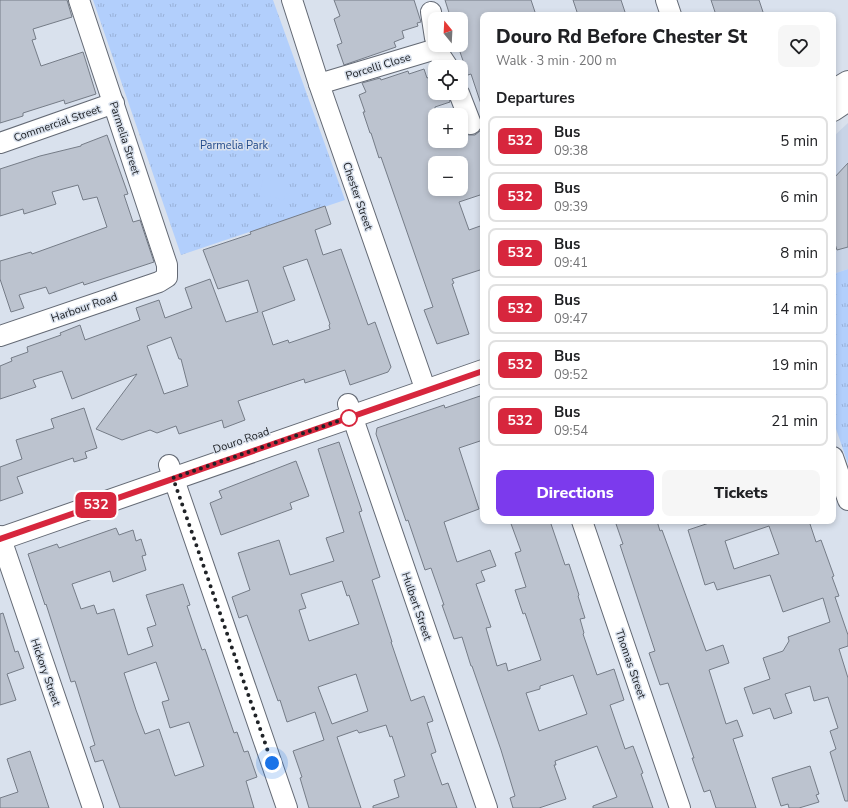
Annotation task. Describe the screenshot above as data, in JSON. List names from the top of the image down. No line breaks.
{"streets":{"street":["Porcelli Close","Commercial Street","Parmelia Street","Chester Street","Harbour Road","Douro Road","Hulbert Street","Thomas Street","Hickory Street"]},"crossings":[["Porcelli Close","Chester Street"],["Commercial Street","Parmelia Street"],["Parmelia Street","Harbour Road"],["Chester Street","Douro Road"],["Douro Road","Hulbert Street"],["Douro Road","Hickory Street"]],"parks":["Parmelia Park"],"lines":["bus line 532"],"north":"top","page":{"on_map":"532","map_buttons":["+","−"],"heading":[["Douro Rd Before Chester St","Walk · 3 min · 200 m"],"Departures"],"list":[{"mark":"532","name":"Bus","note":"09:38","value":"5 min"},{"mark":"532","name":"Bus","note":"09:39","value":"6 min"},{"mark":"532","name":"Bus","note":"09:41","value":"8 min"},{"mark":"532","name":"Bus","note":"09:47","value":"14 min"},{"mark":"532","name":"Bus","note":"09:52","value":"19 min"},{"mark":"532","name":"Bus","note":"09:54","value":"21 min"}],"buttons":["Directions","Tickets"]}}
